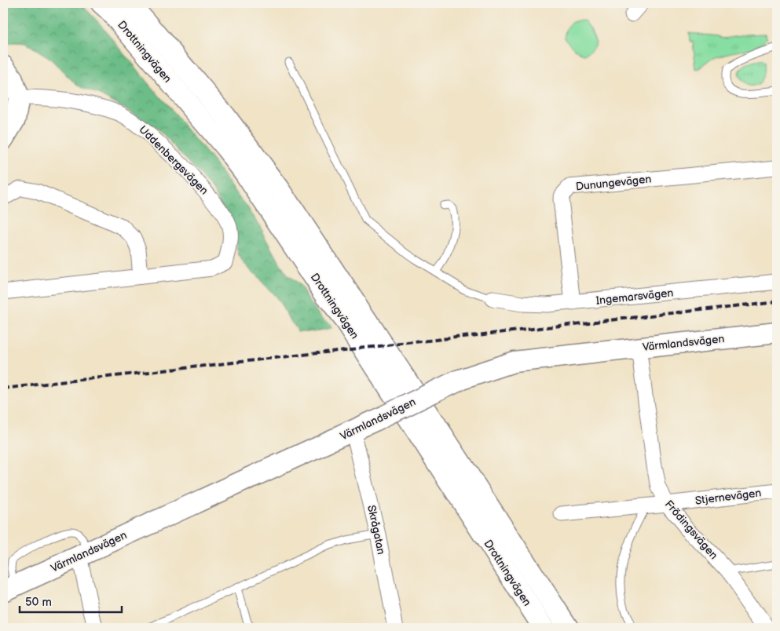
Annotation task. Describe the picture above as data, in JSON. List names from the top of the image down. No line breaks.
{"streets":{"main road":["Drottningvägen","Värmlandsvägen"],"street":["Uddenbergsvägen","Dunungevägen","Ingemarsvägen","Stjernevägen","Skrågatan","Frödingsvägen"]},"crossings":[["Dunungevägen","Ingemarsvägen"],["Värmlandsvägen","Skrågatan"],["Värmlandsvägen","Frödingsvägen"],["Stjernevägen","Frödingsvägen"]],"scale_bar":"50 m"}
